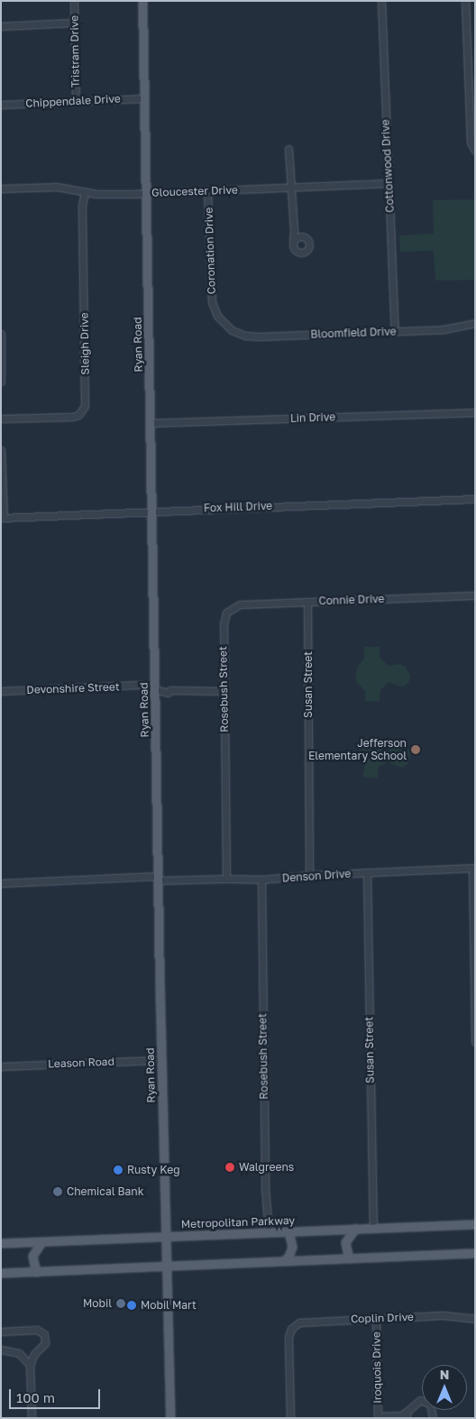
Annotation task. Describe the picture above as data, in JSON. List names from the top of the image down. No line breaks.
{"streets":{"main road":["Ryan Road","Metropolitan Parkway"],"street":["Tristram Drive","Chippendale Drive","Cottonwood Drive","Gloucester Drive","Coronation Drive","Bloomfield Drive","Sleigh Drive","Lin Drive","Fox Hill Drive","Connie Drive","Susan Street","Devonshire Street","Rosebush Street","Denson Drive","Leason Road","Coplin Drive","Iroquois Drive"]},"crossings":[["Tristram Drive","Chippendale Drive"],["Chippendale Drive","Ryan Road"],["Cottonwood Drive","Gloucester Drive"],["Cottonwood Drive","Bloomfield Drive"],["Gloucester Drive","Coronation Drive"],["Gloucester Drive","Sleigh Drive"],["Gloucester Drive","Ryan Road"],["Coronation Drive","Bloomfield Drive"],["Ryan Road","Lin Drive"],["Ryan Road","Fox Hill Drive"],["Ryan Road","Devonshire Street"],["Ryan Road","Denson Drive"],["Ryan Road","Leason Road"],["Ryan Road","Metropolitan Parkway"],["Connie Drive","Susan Street"],["Connie Drive","Rosebush Street"],["Susan Street","Denson Drive"],["Susan Street","Metropolitan Parkway"],["Devonshire Street","Rosebush Street"],["Rosebush Street","Denson Drive"],["Rosebush Street","Metropolitan Parkway"],["Coplin Drive","Iroquois Drive"]],"places":["Jefferson Elementary School","Walgreens","Rusty Keg","Chemical Bank","Mobil","Mobil Mart"],"scale_bar":"100 m","north":"top"}
